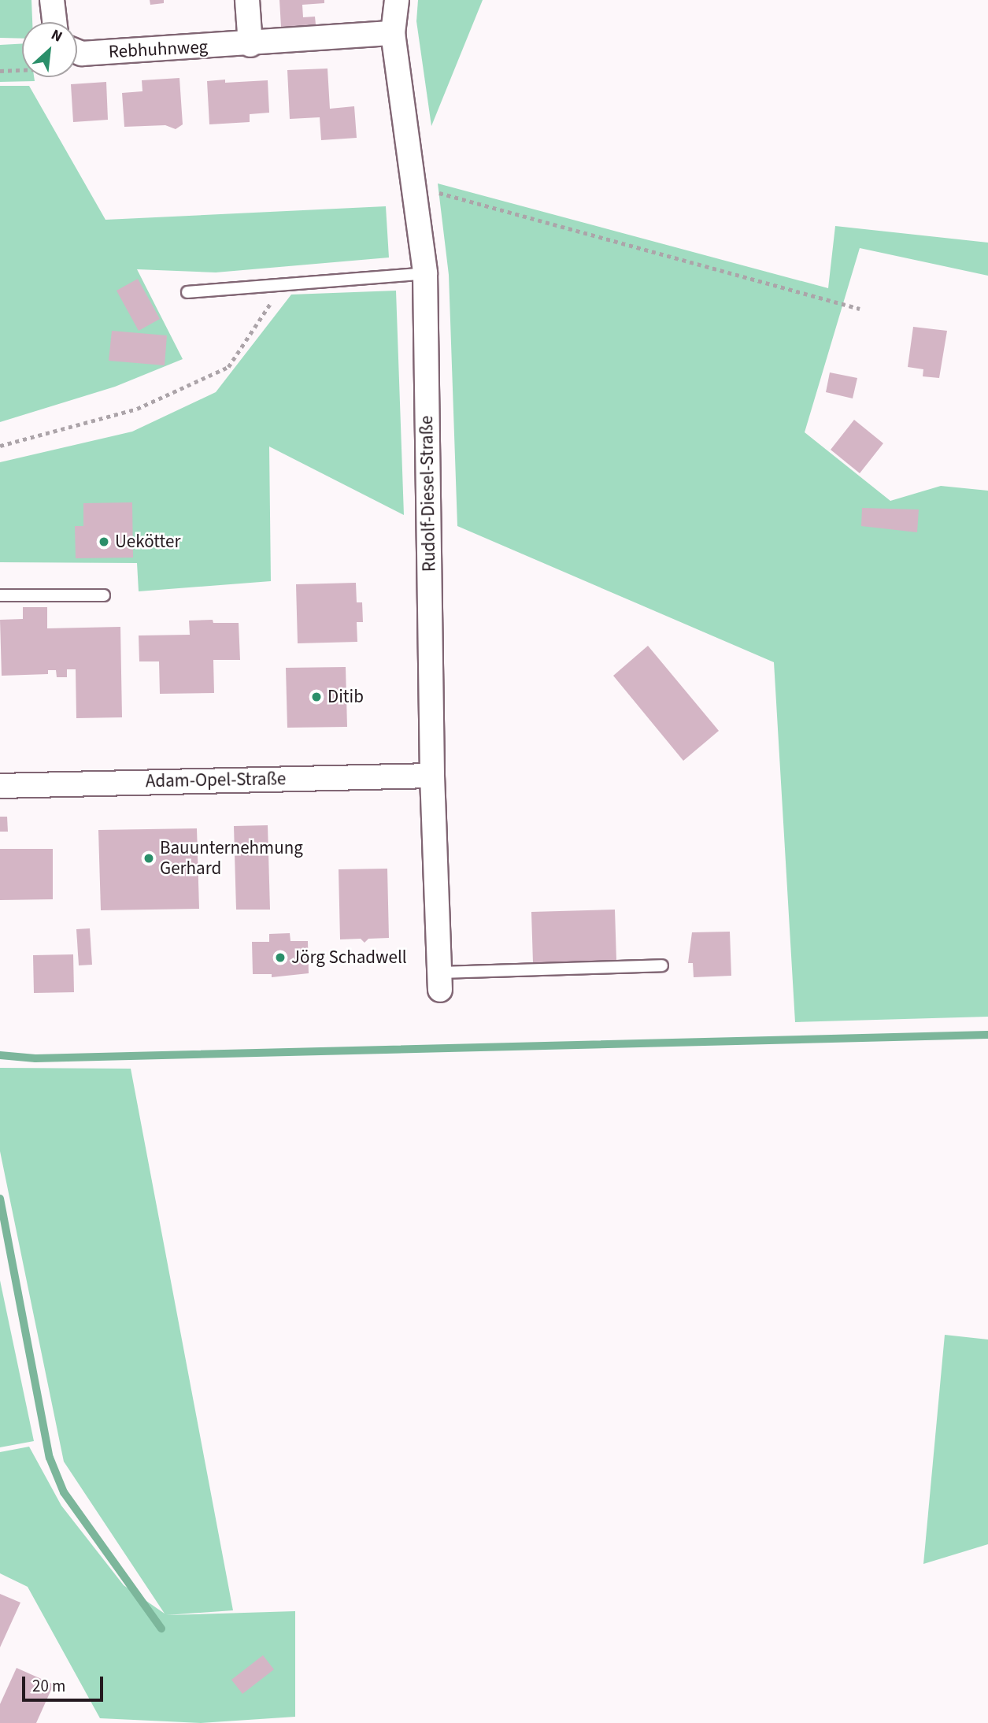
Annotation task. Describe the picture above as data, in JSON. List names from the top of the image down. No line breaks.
{"streets":{"street":["Rebhuhnweg","Rudolf-Diesel-Straße","Adam-Opel-Straße"]},"crossings":[["Rebhuhnweg","Rudolf-Diesel-Straße"],["Rudolf-Diesel-Straße","Adam-Opel-Straße"]],"places":["Uekötter","Ditib","Bauunternehmung Gerhard","Jörg Schadwell"],"scale_bar":"20 m","north":"top right"}
